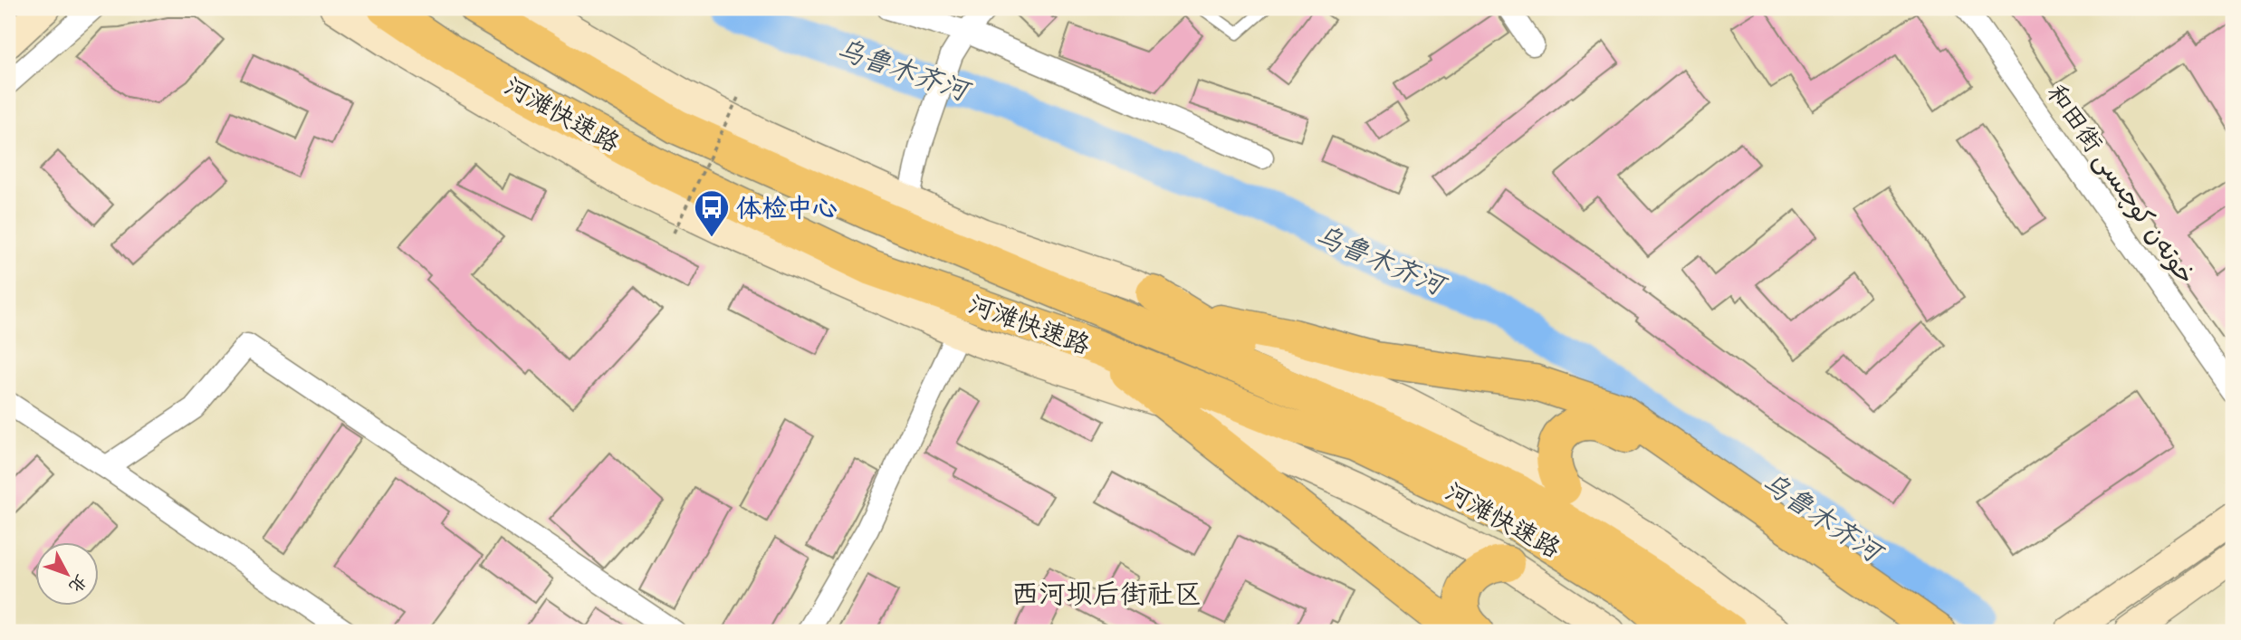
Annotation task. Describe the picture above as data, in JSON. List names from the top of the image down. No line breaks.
{"streets":{"highway":["河滩快速路"],"street":["和田街 خوتەن كوچىسى"]},"districts":["西河坝后街社区"],"water":["乌鲁木齐河"],"places":{"bus stop":["体检中心"]},"north":"bottom right"}
